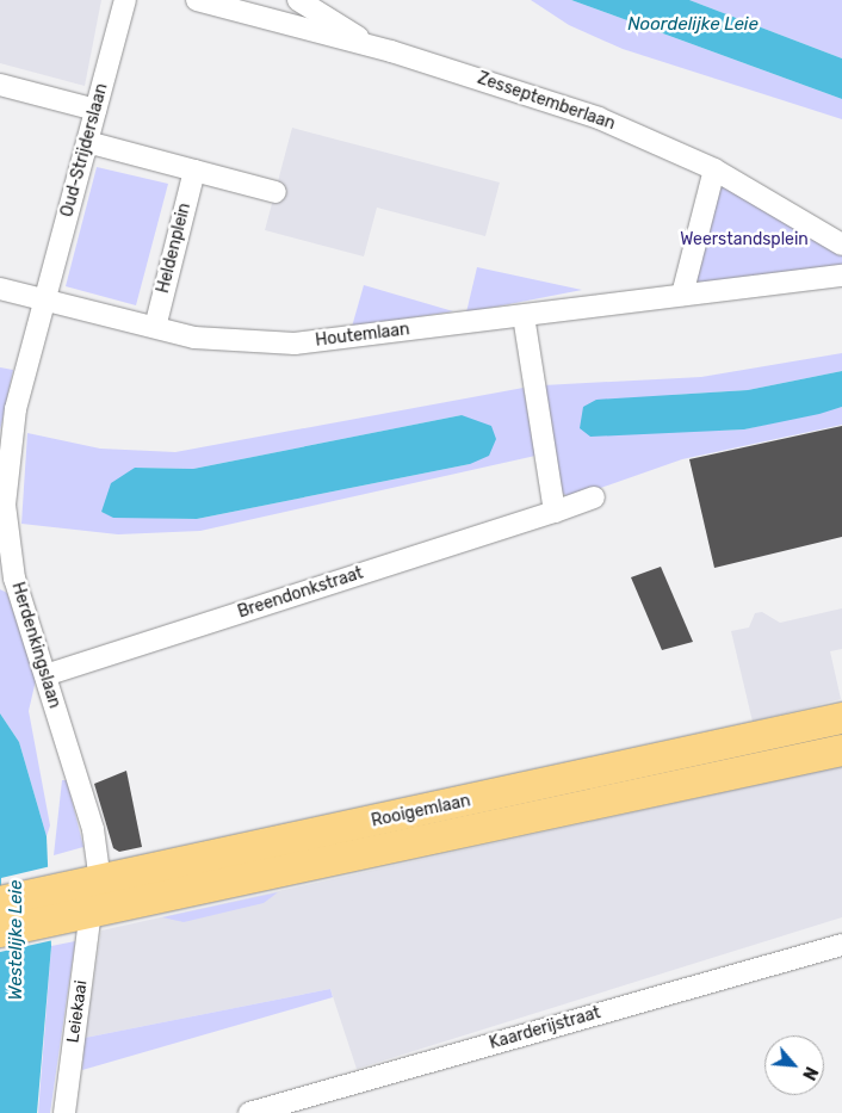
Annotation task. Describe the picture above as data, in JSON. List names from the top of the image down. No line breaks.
{"streets":{"main road":["Rooigemlaan"],"street":["Zesseptemberlaan","Oud-Strijderslaan","Heldenplein","Houtemlaan","Breendonkstraat","Herdenkingslaan","Leiekaai","Kaarderijstraat"]},"crossings":[["Oud-Strijderslaan","Houtemlaan"],["Oud-Strijderslaan","Herdenkingslaan"],["Heldenplein","Houtemlaan"],["Houtemlaan","Herdenkingslaan"],["Breendonkstraat","Herdenkingslaan"],["Herdenkingslaan","Rooigemlaan"],["Herdenkingslaan","Leiekaai"],["Rooigemlaan","Leiekaai"]],"water":["Noordelijke Leie","Westelijke Leie"],"parks":["Weerstandsplein"],"north":"bottom right"}
